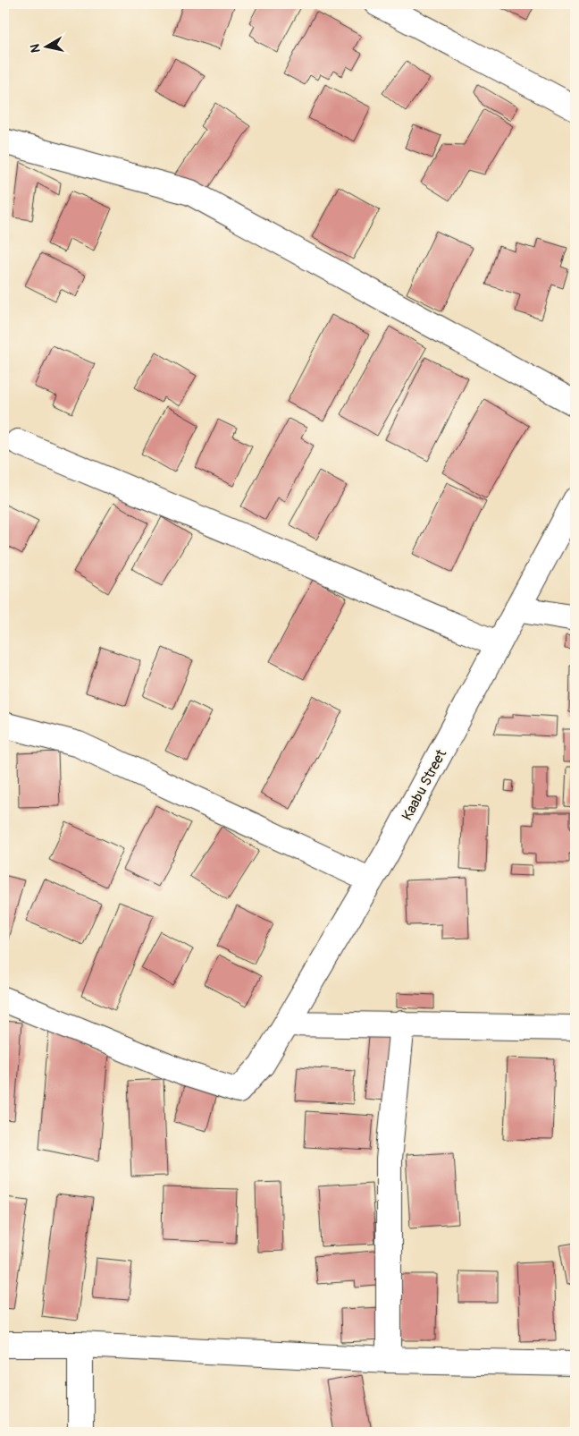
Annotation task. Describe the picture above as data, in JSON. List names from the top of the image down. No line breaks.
{"streets":{"street":["Kaabu Street"]},"north":"left"}
